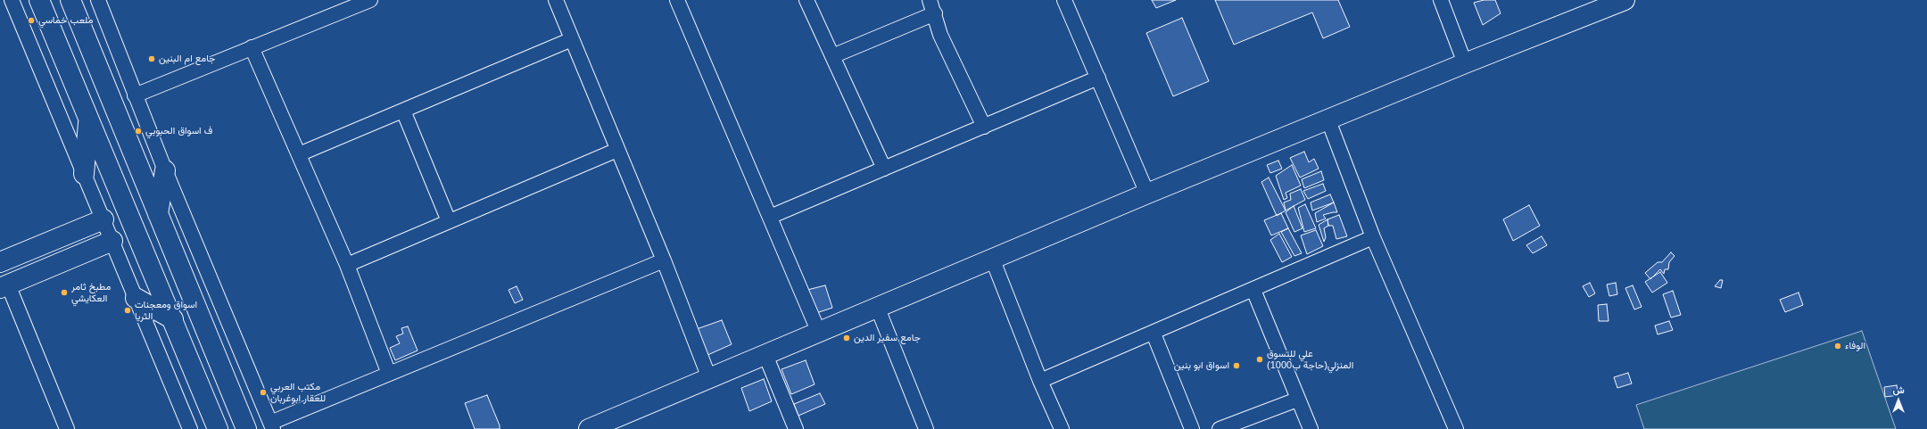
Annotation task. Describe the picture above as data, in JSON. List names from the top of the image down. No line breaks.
{"places":["ملعب خماسي","جامع ام البنين","ف اسواق الحبوبي","مطبخ ثامر العكايشي","اسواق ومعجنات الثريا","جامع سفير الدين","الوفاء","علي للتسوق المنزلي(حاجة ب1000)","اسواق ابو بنين","مكتب العربي للعقار ابوغربان"],"north":"top"}
